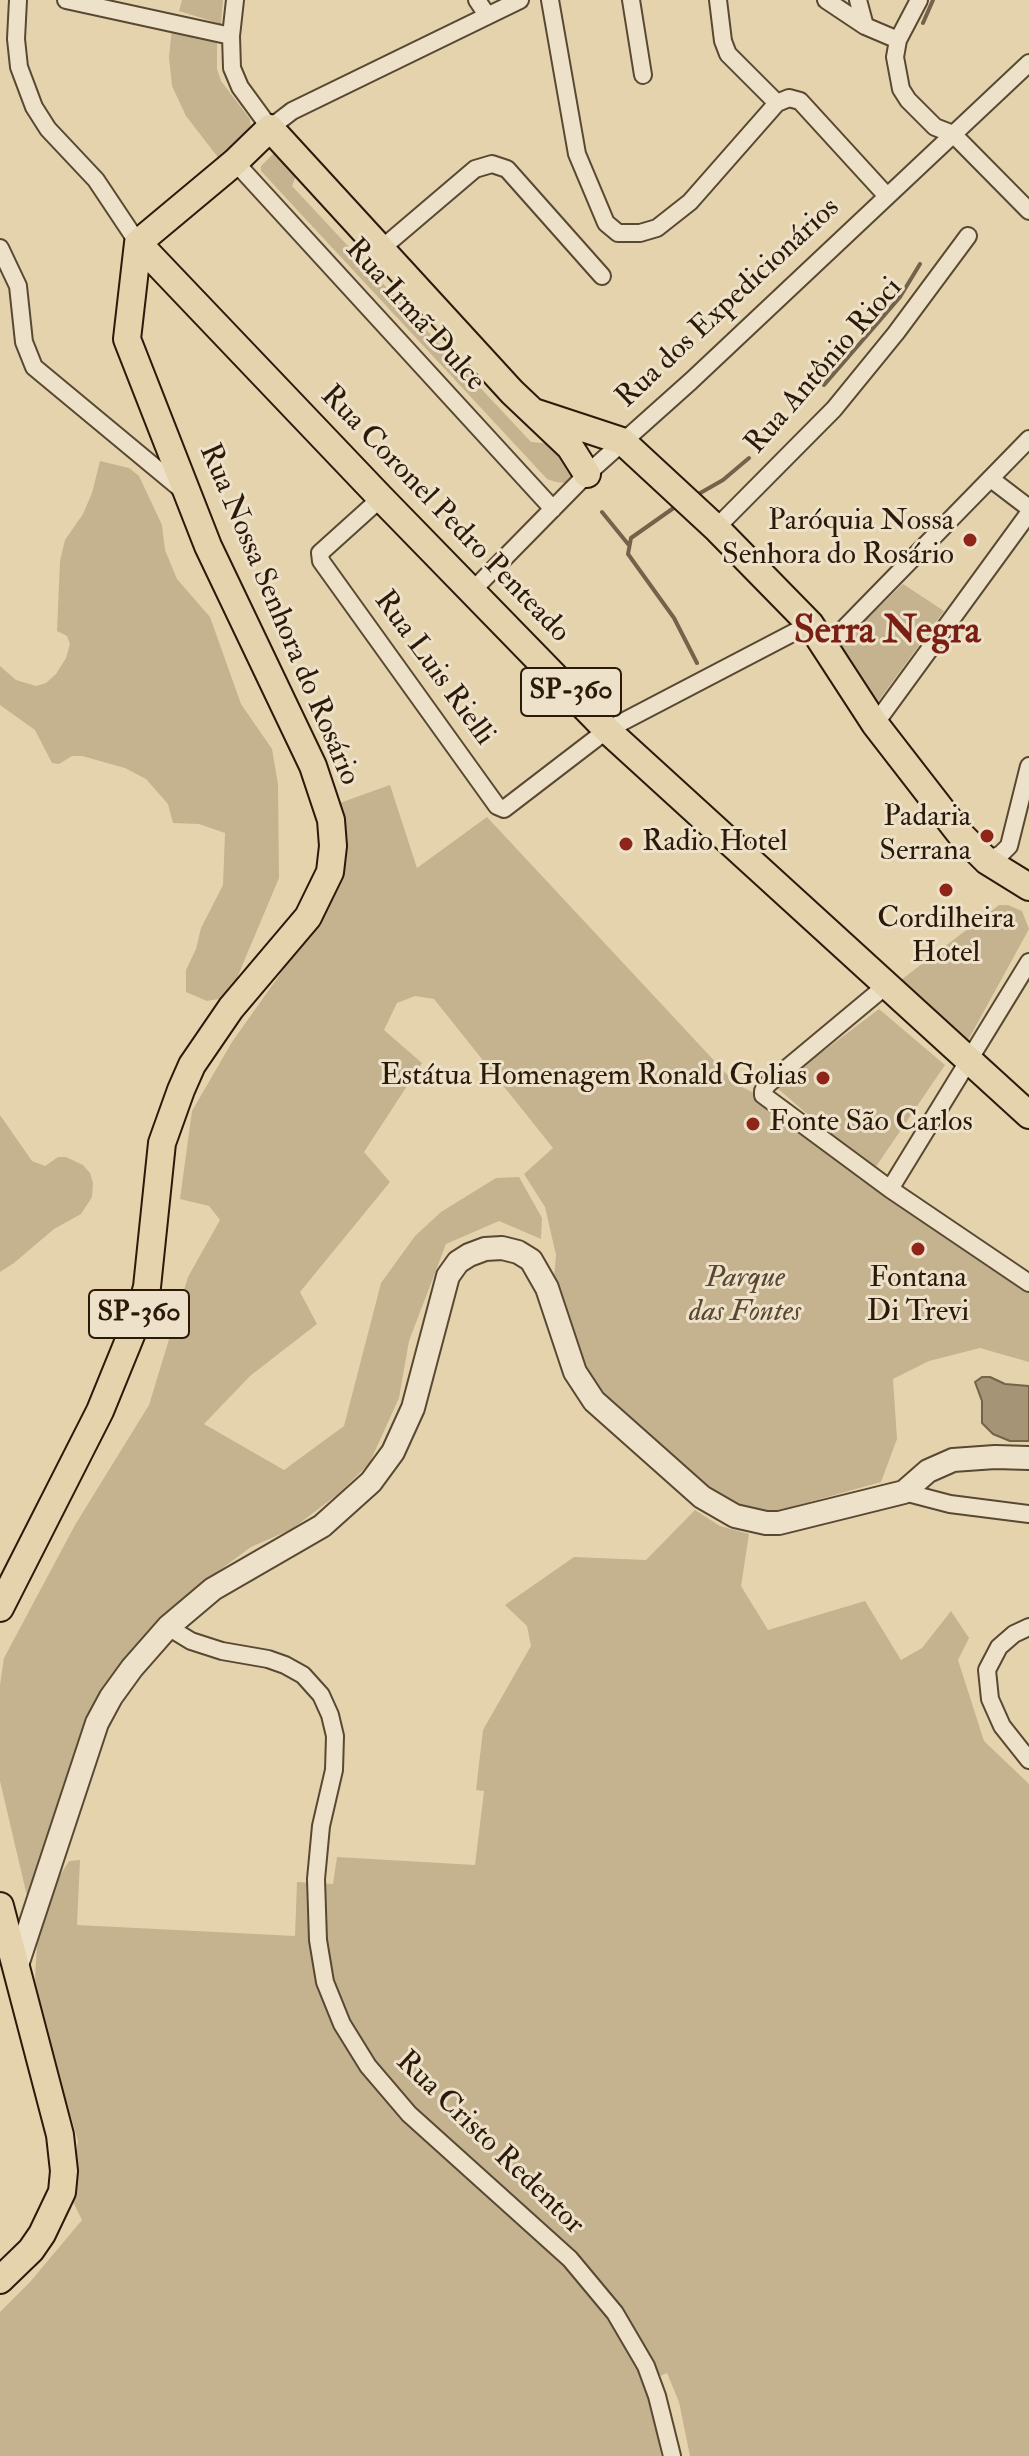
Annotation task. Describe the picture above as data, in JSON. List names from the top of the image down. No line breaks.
{"streets":{"main road":["Rua Coronel Pedro Penteado","Rua Nossa Senhora do Rosário","SP-360"],"street":["Rua dos Expedicionários","Rua Irmã Dulce","Rua Antônio Rioci","Rua Luis Rielli","Rua Cristo Redentor"]},"crossings":[["Rua dos Expedicionários","Rua Irmã Dulce"],["Rua dos Expedicionários","Rua Coronel Pedro Penteado"],["Rua Coronel Pedro Penteado","Rua Nossa Senhora do Rosário"],["Rua Coronel Pedro Penteado","Rua Luis Rielli"]],"districts":["Serra Negra"],"parks":["Parque das Fontes"],"places":["Paróquia Nossa Senhora do Rosário","Padaria Serrana","Radio Hotel","Cordilheira Hotel","Estátua Homenagem Ronald Golias","Fonte São Carlos","Fontana Di Trevi"]}
